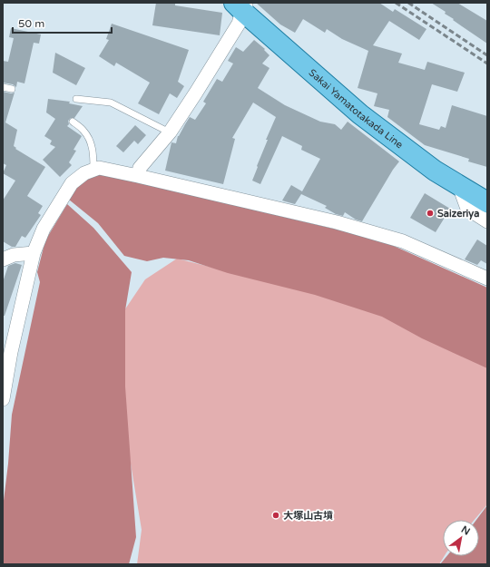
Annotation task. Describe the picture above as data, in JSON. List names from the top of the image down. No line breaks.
{"streets":{"main road":["Sakai Yamatotakada Line"]},"places":["Saizeriya","大塚山古墳"],"scale_bar":"50 m","north":"top right"}
